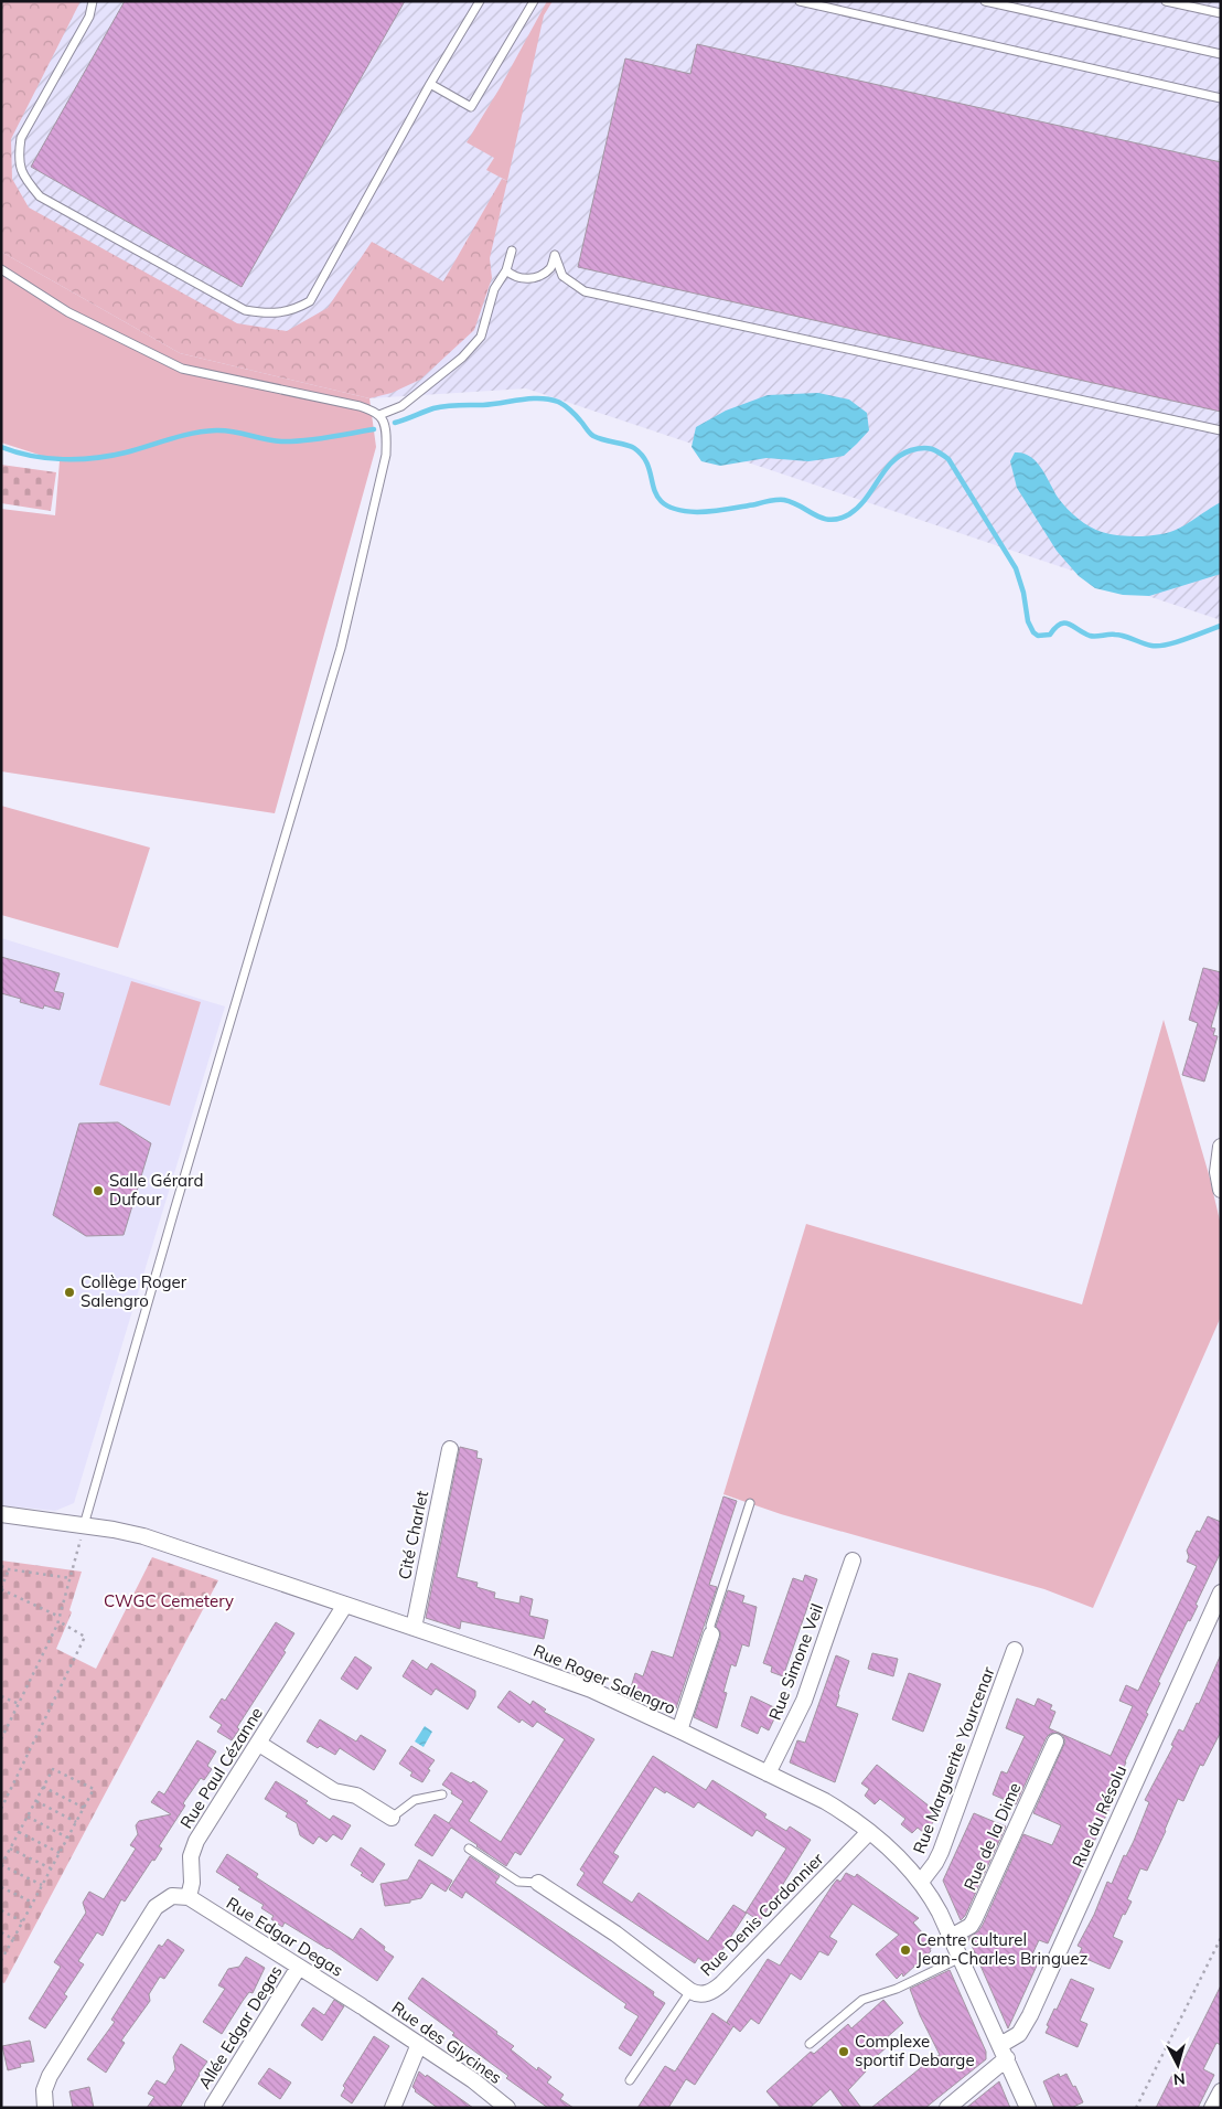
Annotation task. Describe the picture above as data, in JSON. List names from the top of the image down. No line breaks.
{"streets":{"street":["Cité Charlet","Rue Simone Veil","Rue Roger Salengro","Rue Marguerite Yourcenar","Rue Paul Cézanne","Rue du Résolu","Rue de la Dime","Rue Denis Cordonnier","Rue Edgar Degas","Allée Edgar Degas","Rue des Glycines"]},"crossings":[["Cité Charlet","Rue Roger Salengro"],["Rue Simone Veil","Rue Roger Salengro"],["Rue Roger Salengro","Rue Marguerite Yourcenar"],["Rue Roger Salengro","Rue Paul Cézanne"],["Rue Roger Salengro","Rue du Résolu"],["Rue Roger Salengro","Rue de la Dime"],["Rue Roger Salengro","Rue Denis Cordonnier"],["Rue Paul Cézanne","Rue Edgar Degas"],["Rue Edgar Degas","Allée Edgar Degas"],["Rue Edgar Degas","Rue des Glycines"]],"parks":["CWGC Cemetery"],"places":["Salle Gérard Dufour","Collège Roger Salengro","Centre culturel Jean-Charles Bringuez","Complexe sportif Debarge"],"north":"bottom"}
